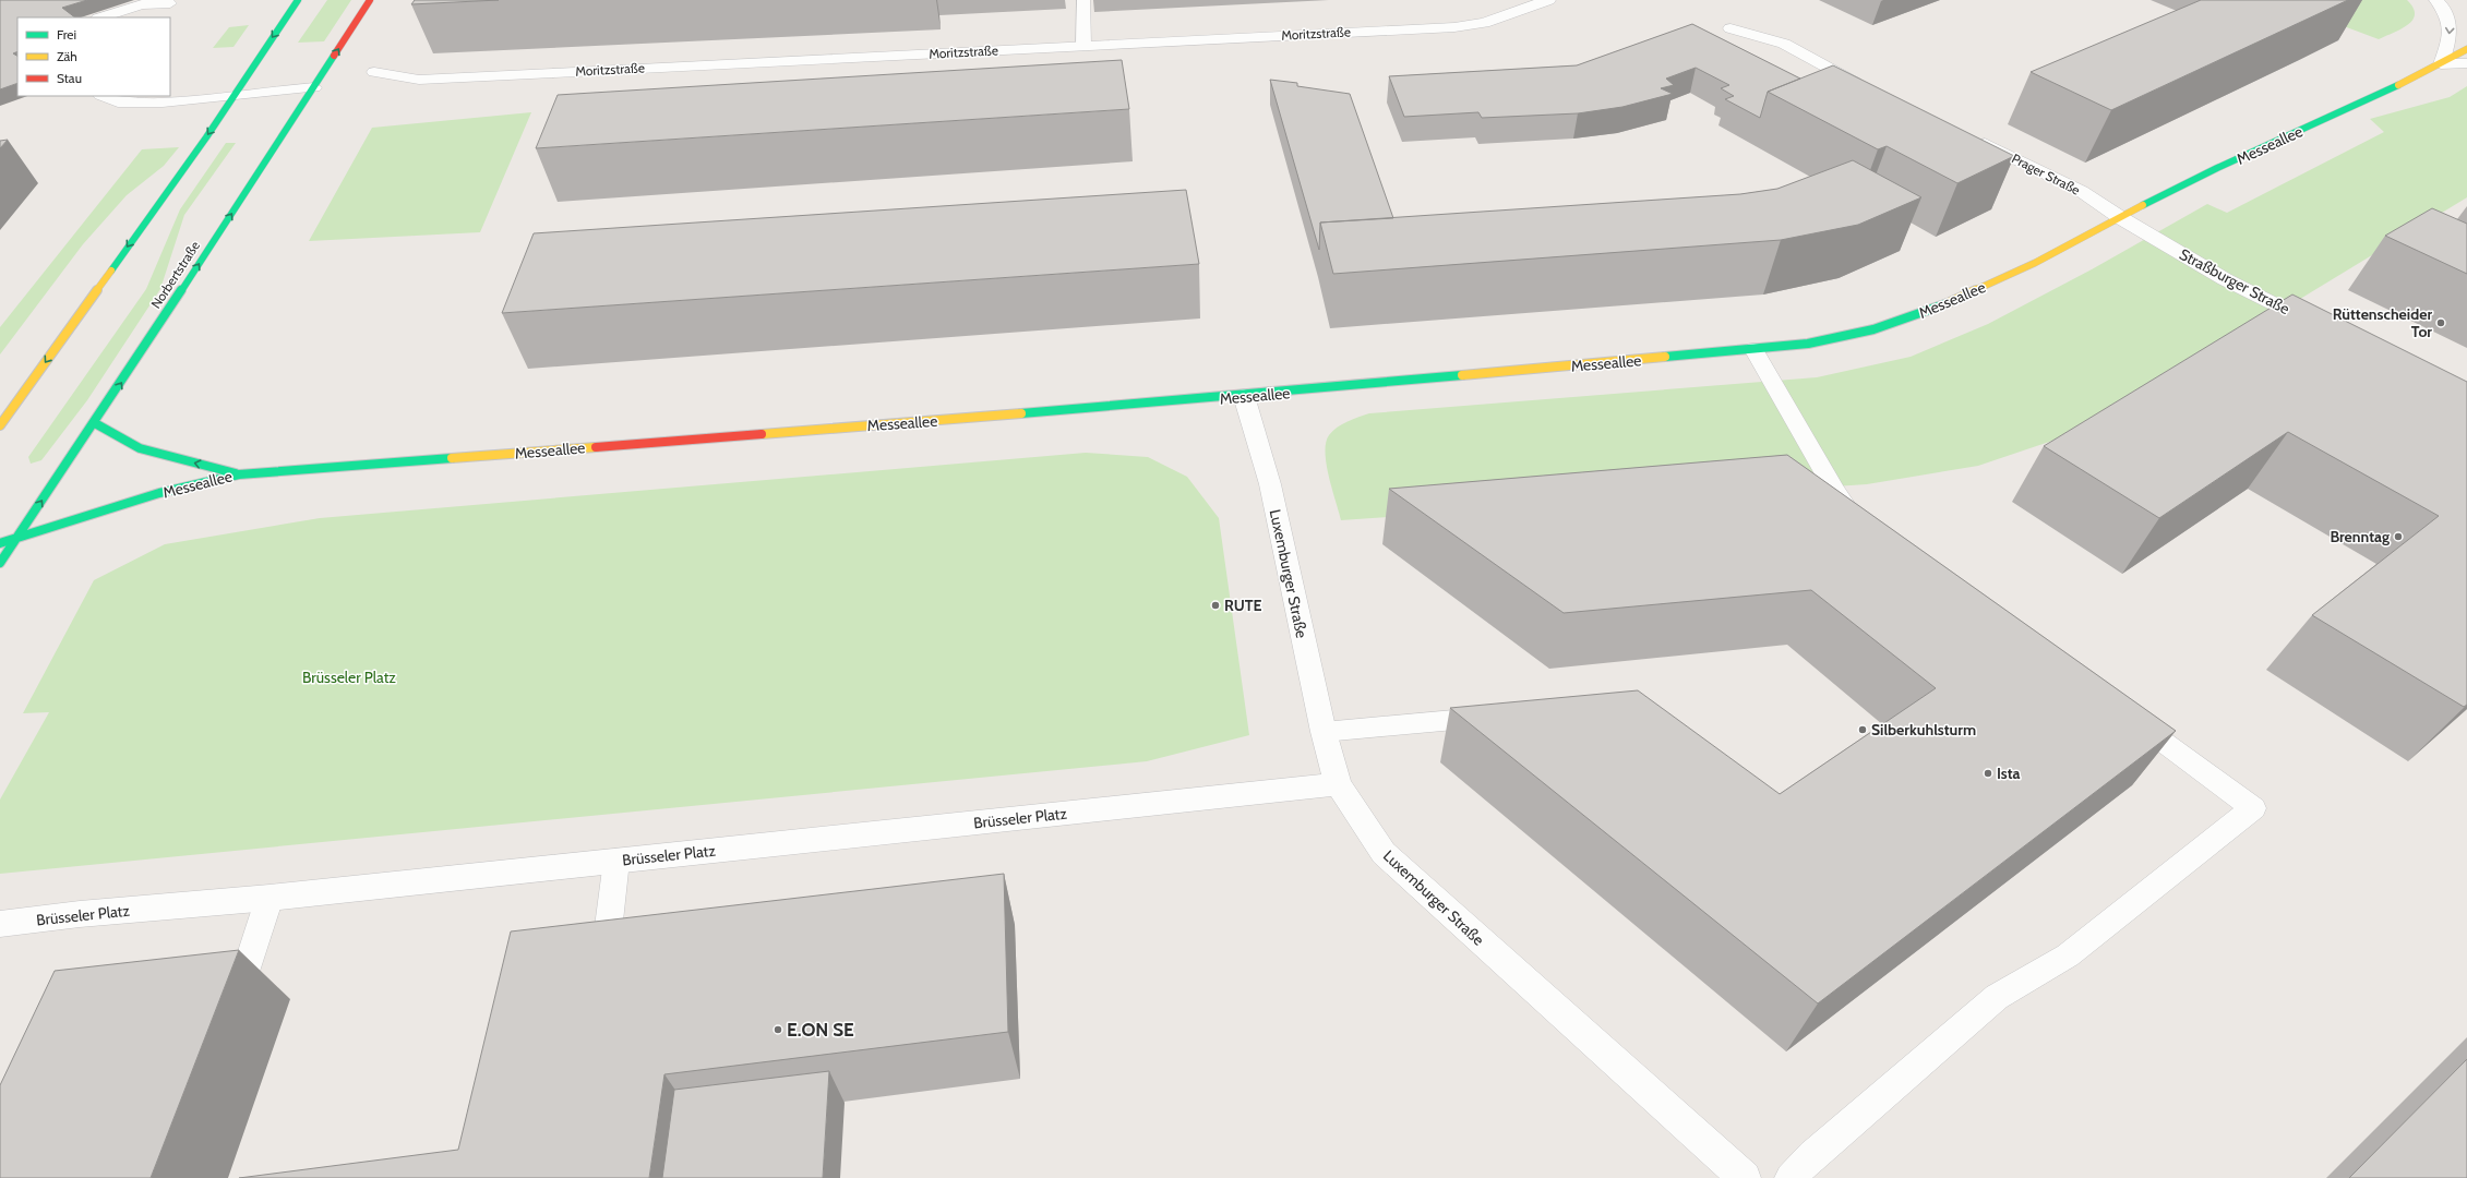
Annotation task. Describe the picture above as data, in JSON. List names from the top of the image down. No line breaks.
{"streets":{"street":["Moritzstraße","Messeallee","Prager Straße","Norbertstraße","Straßburger Straße","Luxemburger Straße","Brüsseler Platz"]},"crossings":[["Messeallee","Prager Straße"],["Messeallee","Norbertstraße"],["Messeallee","Straßburger Straße"],["Messeallee","Luxemburger Straße"],["Prager Straße","Straßburger Straße"],["Luxemburger Straße","Brüsseler Platz"]],"parks":["Brüsseler Platz"],"places":["Rüttenscheider Tor","Brenntag","RUTE","Silberkuhlsturm","Ista","E.ON SE"],"legend":["Frei","Zäh","Stau"]}
